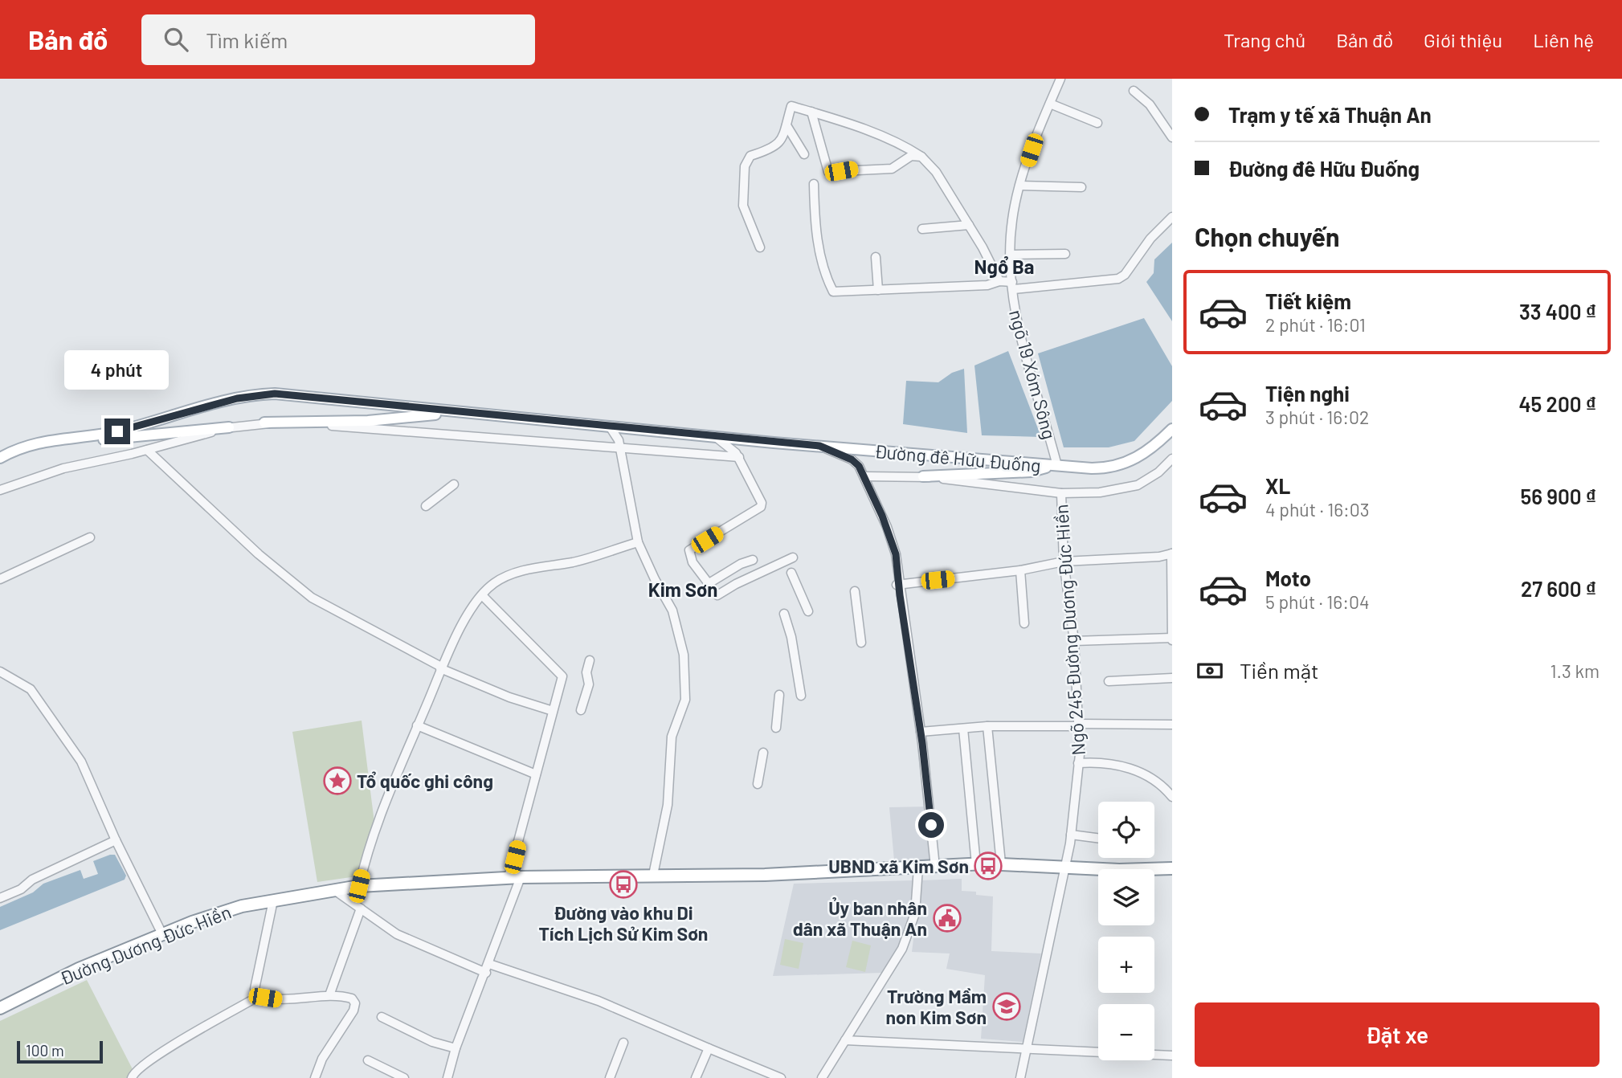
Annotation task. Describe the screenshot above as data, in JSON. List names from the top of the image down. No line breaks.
{"streets":{"highway":["Đường Dương Đức Hiền"],"main road":["Đường đê Hữu Đuống"],"street":["ngõ 19 Xóm Sông","Ngõ 245 Đường Dương Đức Hiền"]},"crossings":[["ngõ 19 Xóm Sông","Đường đê Hữu Đuống"],["Ngõ 245 Đường Dương Đức Hiền","Đường Dương Đức Hiền"]],"districts":["Ngổ Ba","Kim Sơn"],"places":{"place":["Tổ quốc ghi công"],"bus stop":["UBND xã Kim Sơn","Đường vào khu Di Tích Lịch Sử Kim Sơn"],"public building":["Ủy ban nhân dân xã Thuận An"],"school or university":["Trường Mầm non Kim Sơn"]},"scale_bar":"100 m","page":{"header":"Bản đồ","search":"Tìm kiếm","nav":["Trang chủ","Bản đồ","Giới thiệu","Liên hệ"],"banner":["Trạm y tế xã Thuận An","Đường đê Hữu Đuống"],"heading":"Chọn chuyến","list":[{"name":"Tiết kiệm","note":"2 phút · 16:01","value":"33 400 ₫"},{"name":"Tiện nghi","note":"3 phút · 16:02","value":"45 200 ₫"},{"name":"XL","note":"4 phút · 16:03","value":"56 900 ₫"},{"name":"Moto","note":"5 phút · 16:04","value":"27 600 ₫"}],"bubble":"4 phút","pay":["Tiền mặt","1.3 km"],"map_buttons":["+","−"],"buttons":"Đặt xe","scale":"100 m"}}
